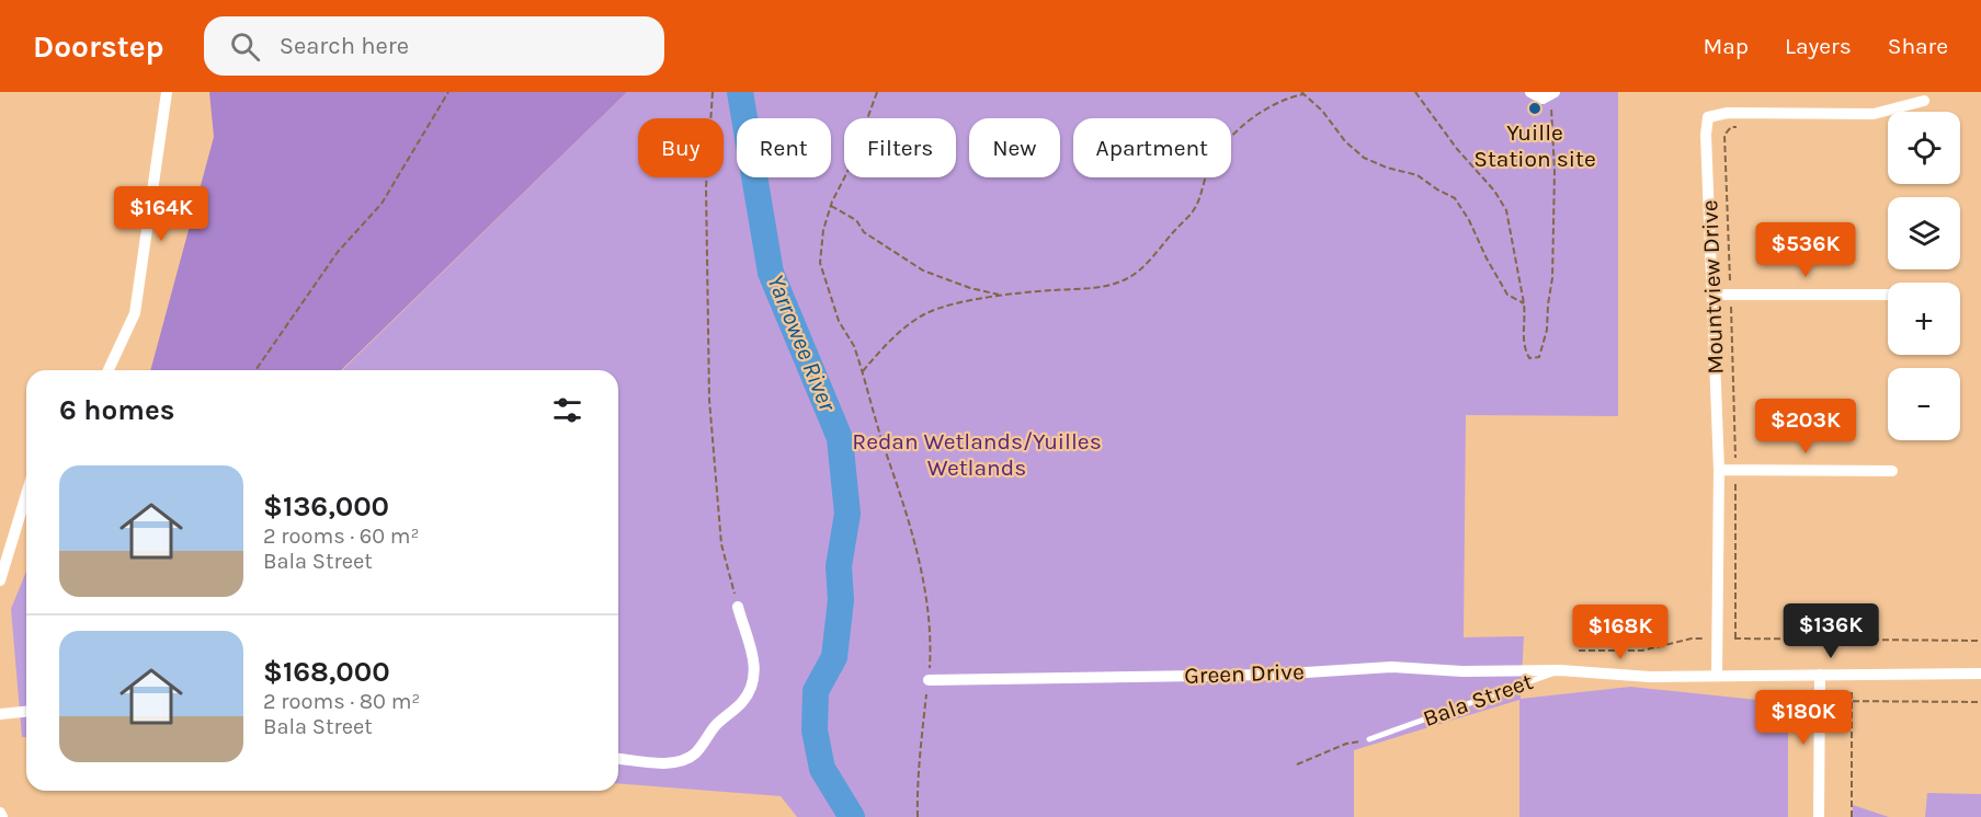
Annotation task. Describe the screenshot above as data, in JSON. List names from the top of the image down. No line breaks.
{"streets":{"street":["Mountview Drive","Green Drive","Bala Street"]},"crossings":[["Mountview Drive","Bala Street"],["Green Drive","Bala Street"]],"water":["Yarrowee River"],"parks":["Redan Wetlands/Yuilles Wetlands"],"places":["Yuille Station site"],"page":{"header":"Doorstep","search":"Search here","nav":["Map","Layers","Share"],"map_buttons":["+","−"],"chip":["Buy","Rent","Filters","New","Apartment"],"price":["$164K","$536K","$203K","$136K","$168K","$180K"],"heading":"6 homes","list":[{"name":"$136,000","note":"2 rooms · 60 m² · Bala Street"},{"name":"$168,000","note":"2 rooms · 80 m² · Bala Street"}]}}
